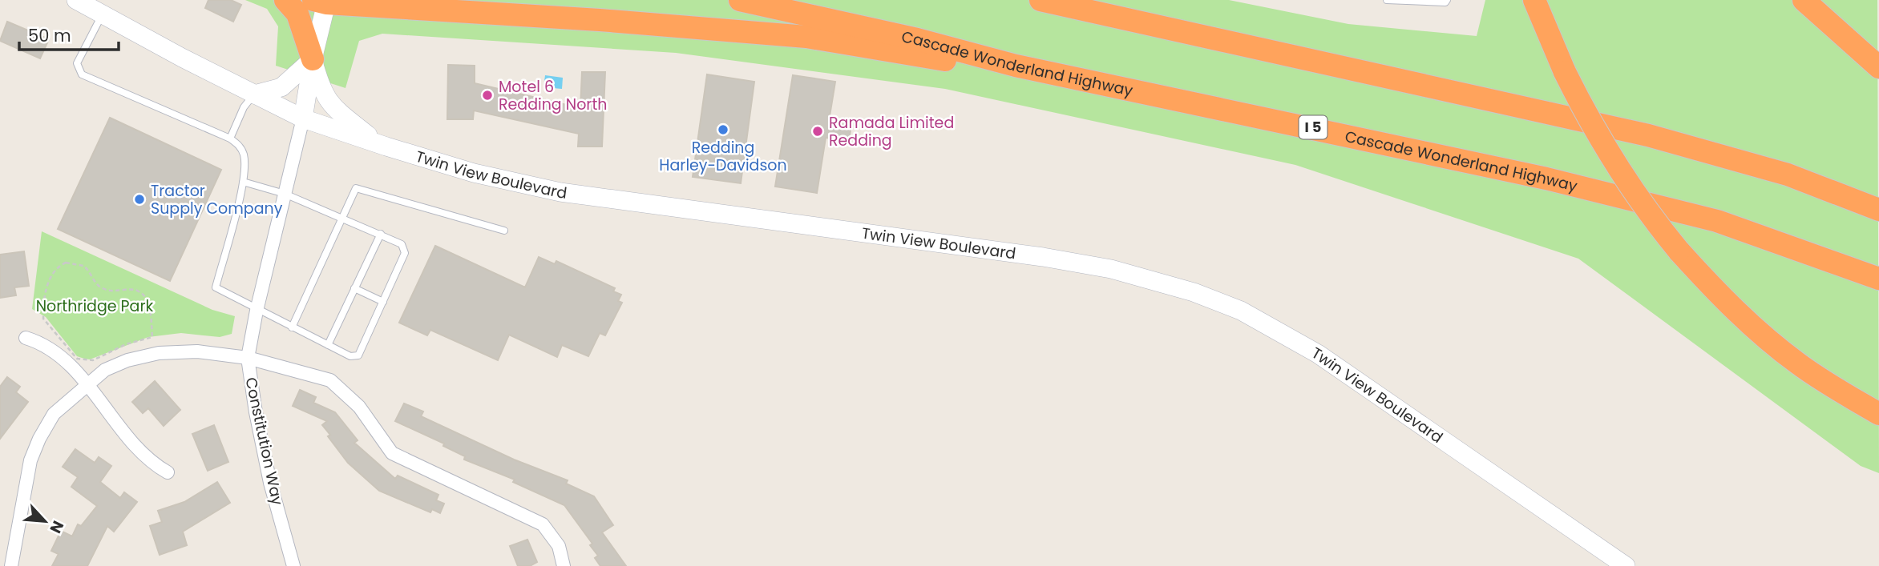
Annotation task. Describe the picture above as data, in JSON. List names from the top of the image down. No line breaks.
{"streets":{"highway":["Cascade Wonderland Highway","I 5"],"street":["Twin View Boulevard","Constitution Way"]},"crossings":[["Twin View Boulevard","Constitution Way"]],"parks":["Northridge Park"],"places":["Motel 6 Redding North","Redding Harley-Davidson","Ramada Limited Redding","Tractor Supply Company"],"scale_bar":"50 m","north":"bottom right"}
